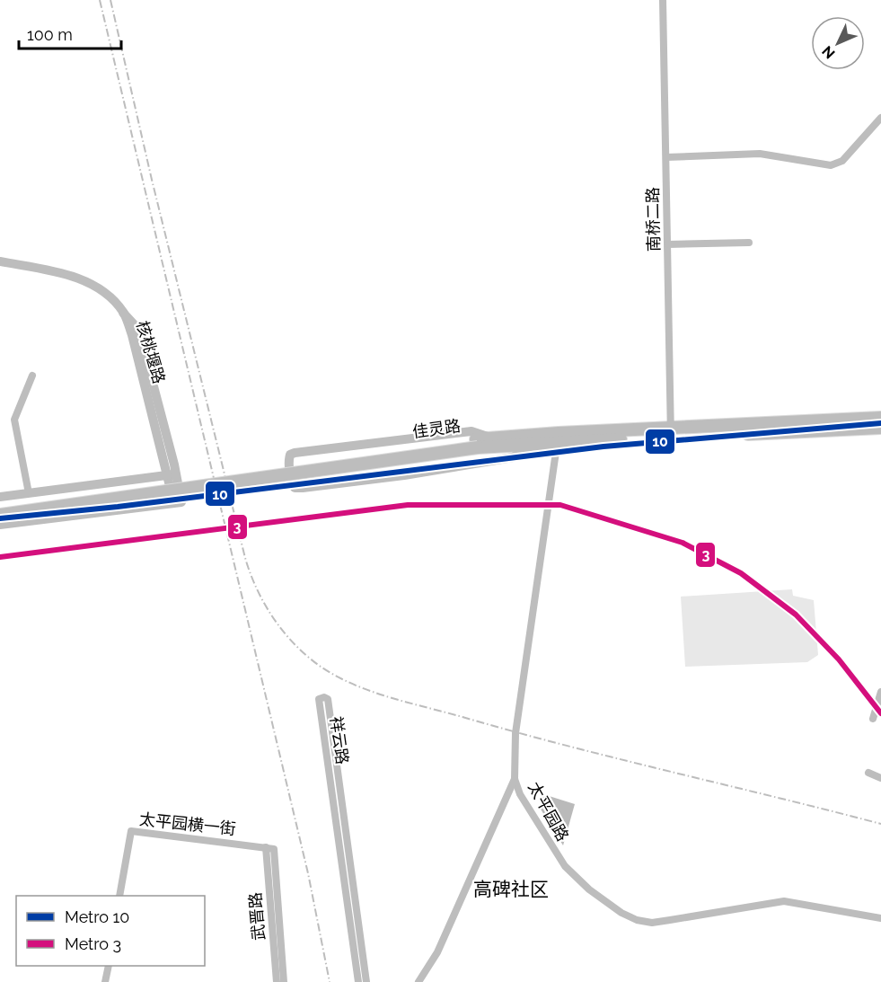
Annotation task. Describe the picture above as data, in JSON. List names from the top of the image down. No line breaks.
{"streets":{"main road":["佳灵路"],"street":["南桥二路","核桃堰路","祥云路","太平园路","太平园横一街","武晋路"]},"crossings":[["南桥二路","佳灵路"],["佳灵路","太平园路"],["太平园横一街","武晋路"]],"districts":["高碑社区"],"lines":["metro line 10","metro line 3"],"legend":["Metro 10","Metro 3"],"scale_bar":"100 m","north":"bottom left"}
